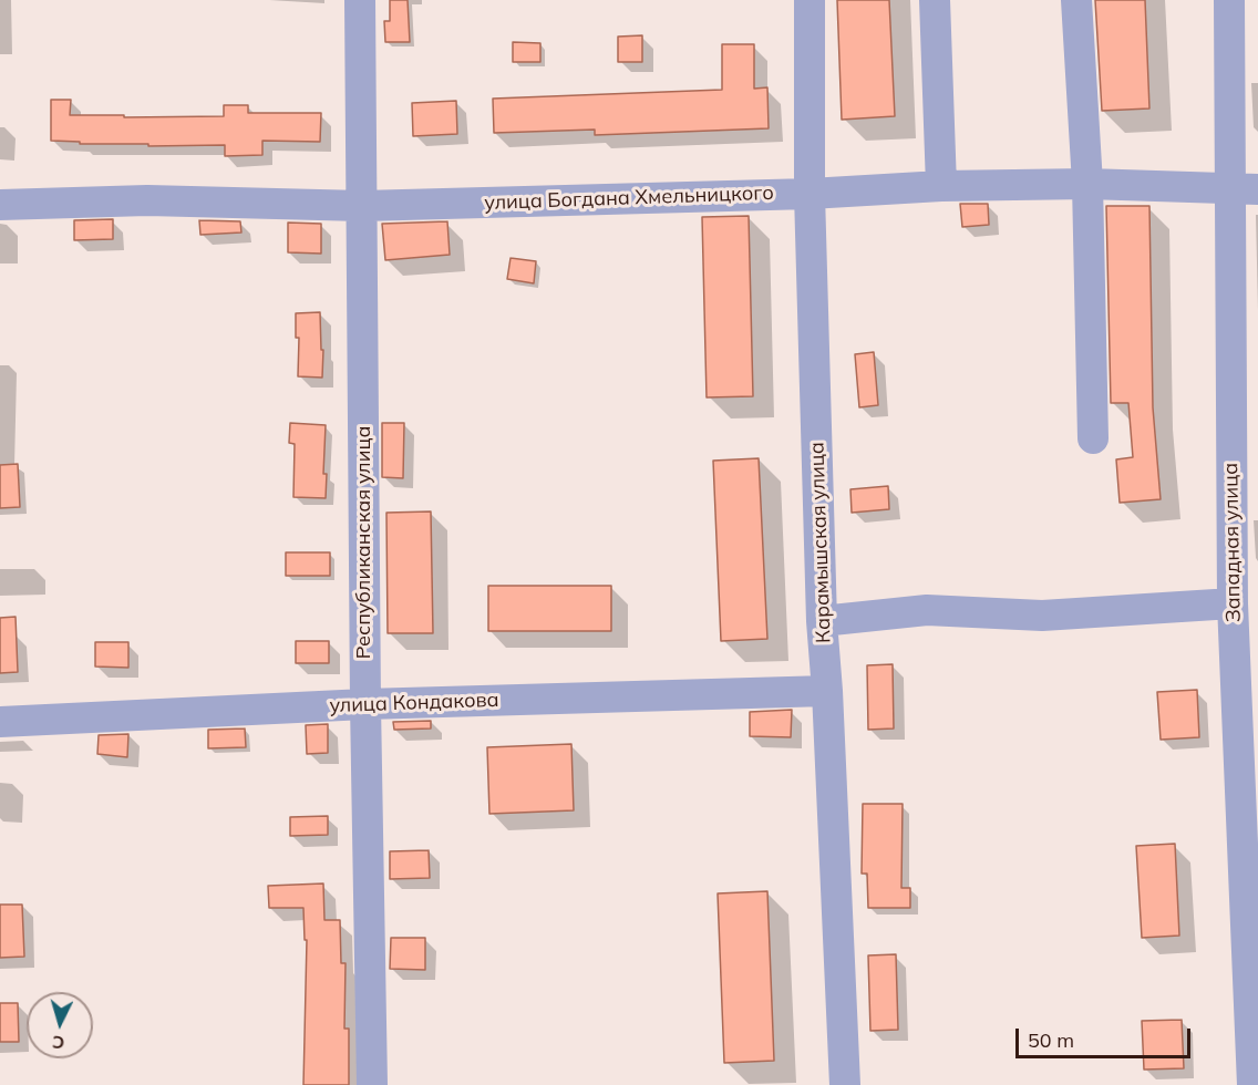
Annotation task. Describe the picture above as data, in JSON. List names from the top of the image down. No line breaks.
{"streets":{"street":["улица Богдана Хмельницкого","Республиканская улица","Карамышская улица","Западная улица","улица Кондакова"]},"crossings":[["улица Богдана Хмельницкого","Республиканская улица"],["улица Богдана Хмельницкого","Карамышская улица"],["улица Богдана Хмельницкого","Западная улица"],["Республиканская улица","улица Кондакова"],["Карамышская улица","улица Кондакова"]],"scale_bar":"50 m","north":"bottom"}
